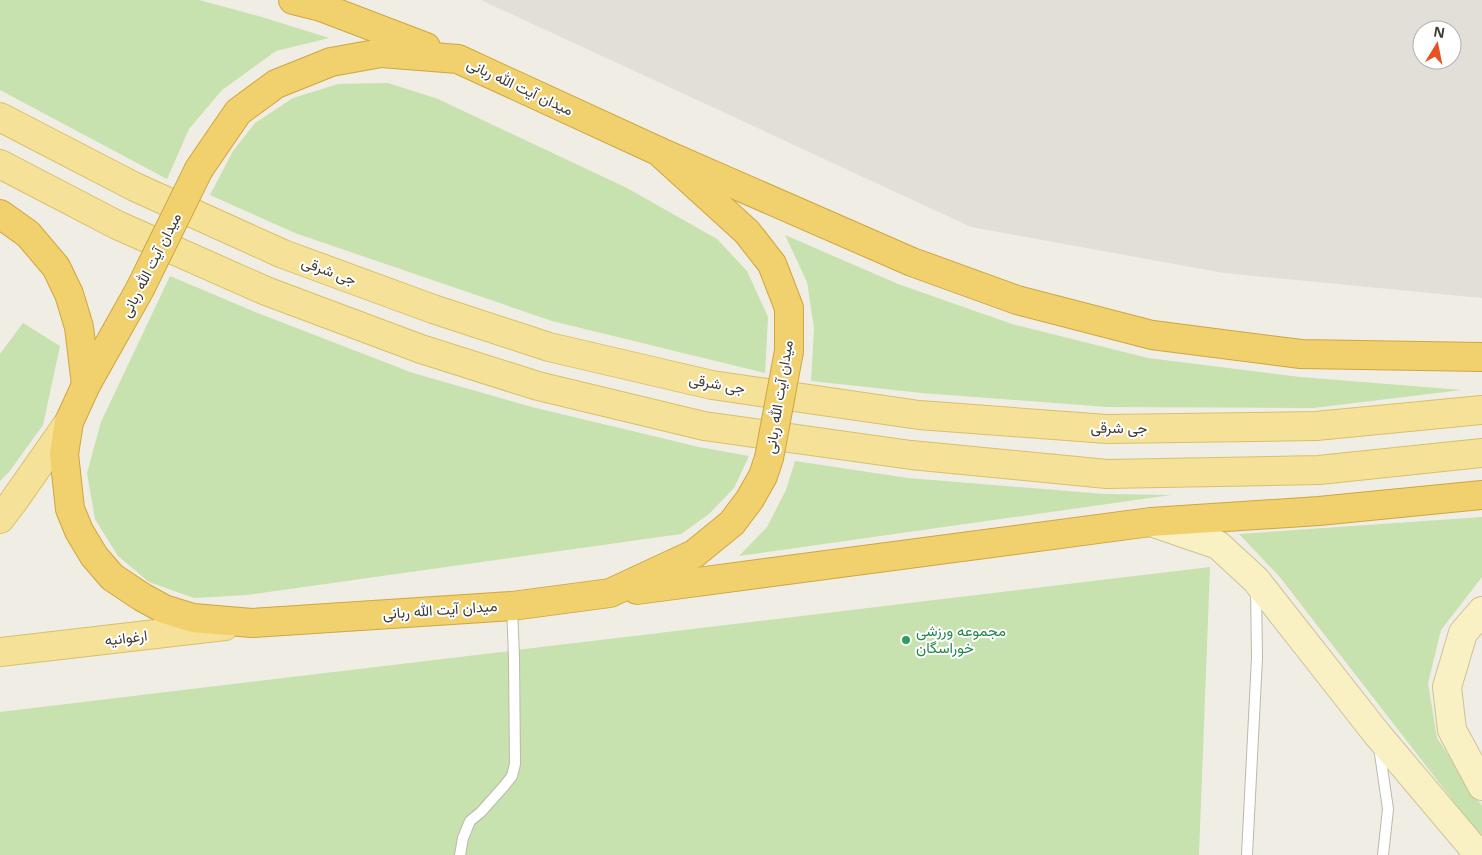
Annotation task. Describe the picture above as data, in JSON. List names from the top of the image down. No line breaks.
{"streets":{"highway":["میدان آیت الله ربانی"],"main road":["جی شرقی","ارغوانیه"]},"crossings":[["میدان آیت الله ربانی","ارغوانیه"]],"places":["مجموعه ورزشی خوراسگان"],"north":"top"}
